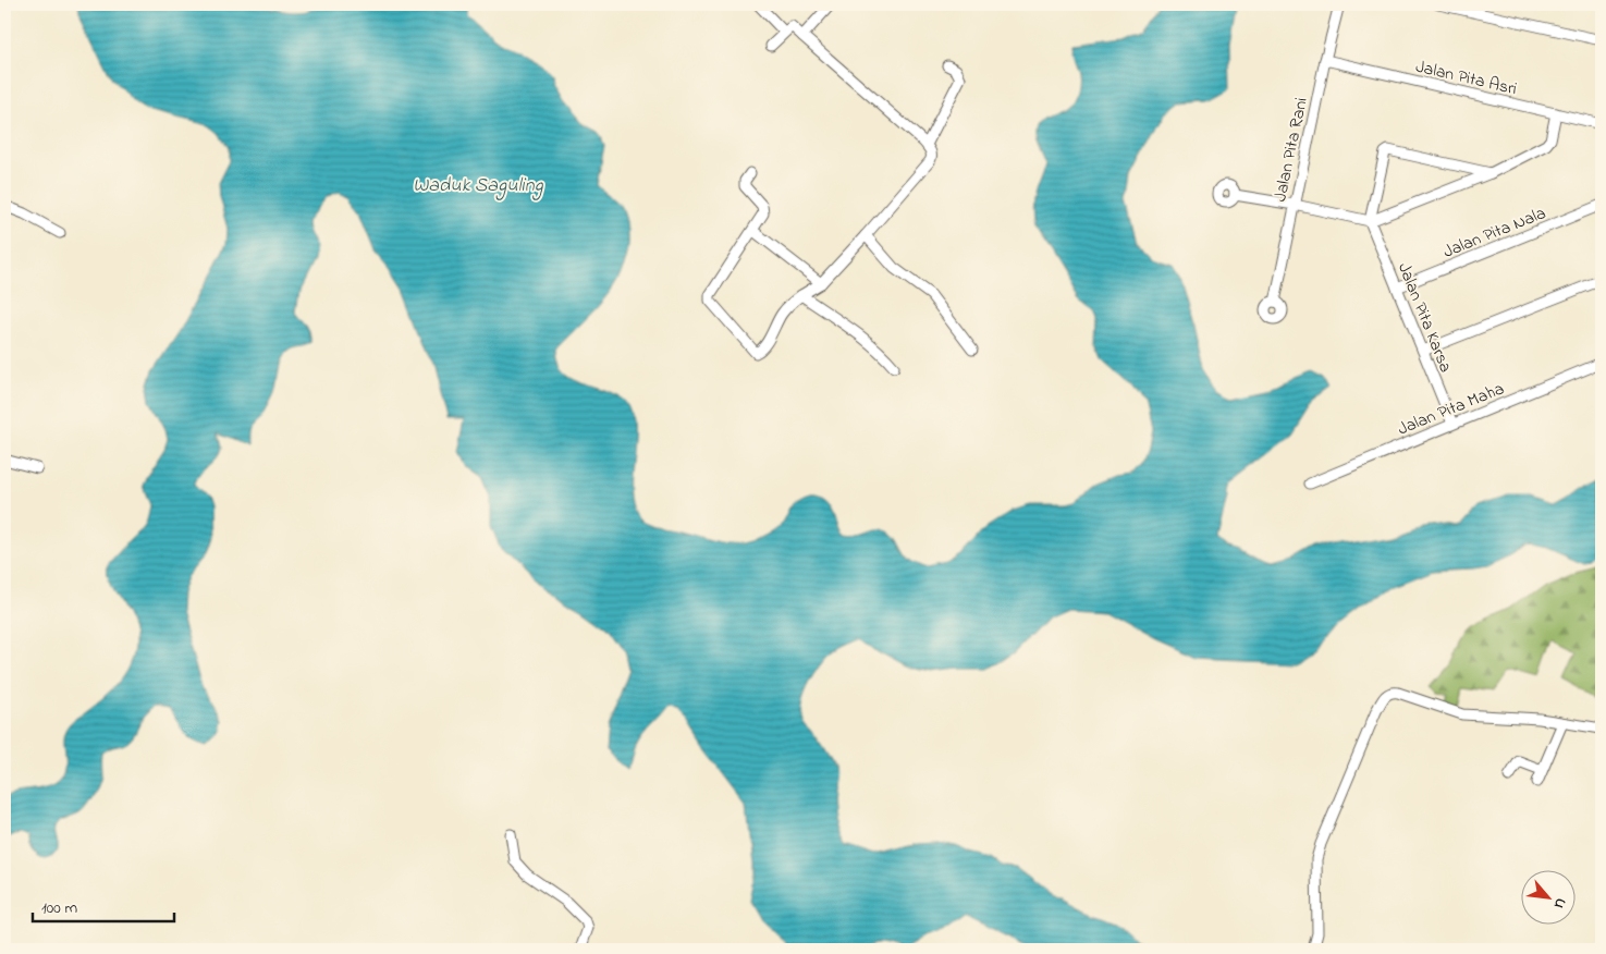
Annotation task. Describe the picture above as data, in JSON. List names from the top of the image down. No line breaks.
{"streets":{"street":["Jalan Pita Asri","Jalan Pita Rani","Jalan Pita Nala","Jalan Pita Karsa","Jalan Pita Maha"]},"crossings":[["Jalan Pita Asri","Jalan Pita Rani"],["Jalan Pita Nala","Jalan Pita Karsa"],["Jalan Pita Karsa","Jalan Pita Maha"]],"water":["Waduk Saguling"],"scale_bar":"100 m","north":"bottom right"}
